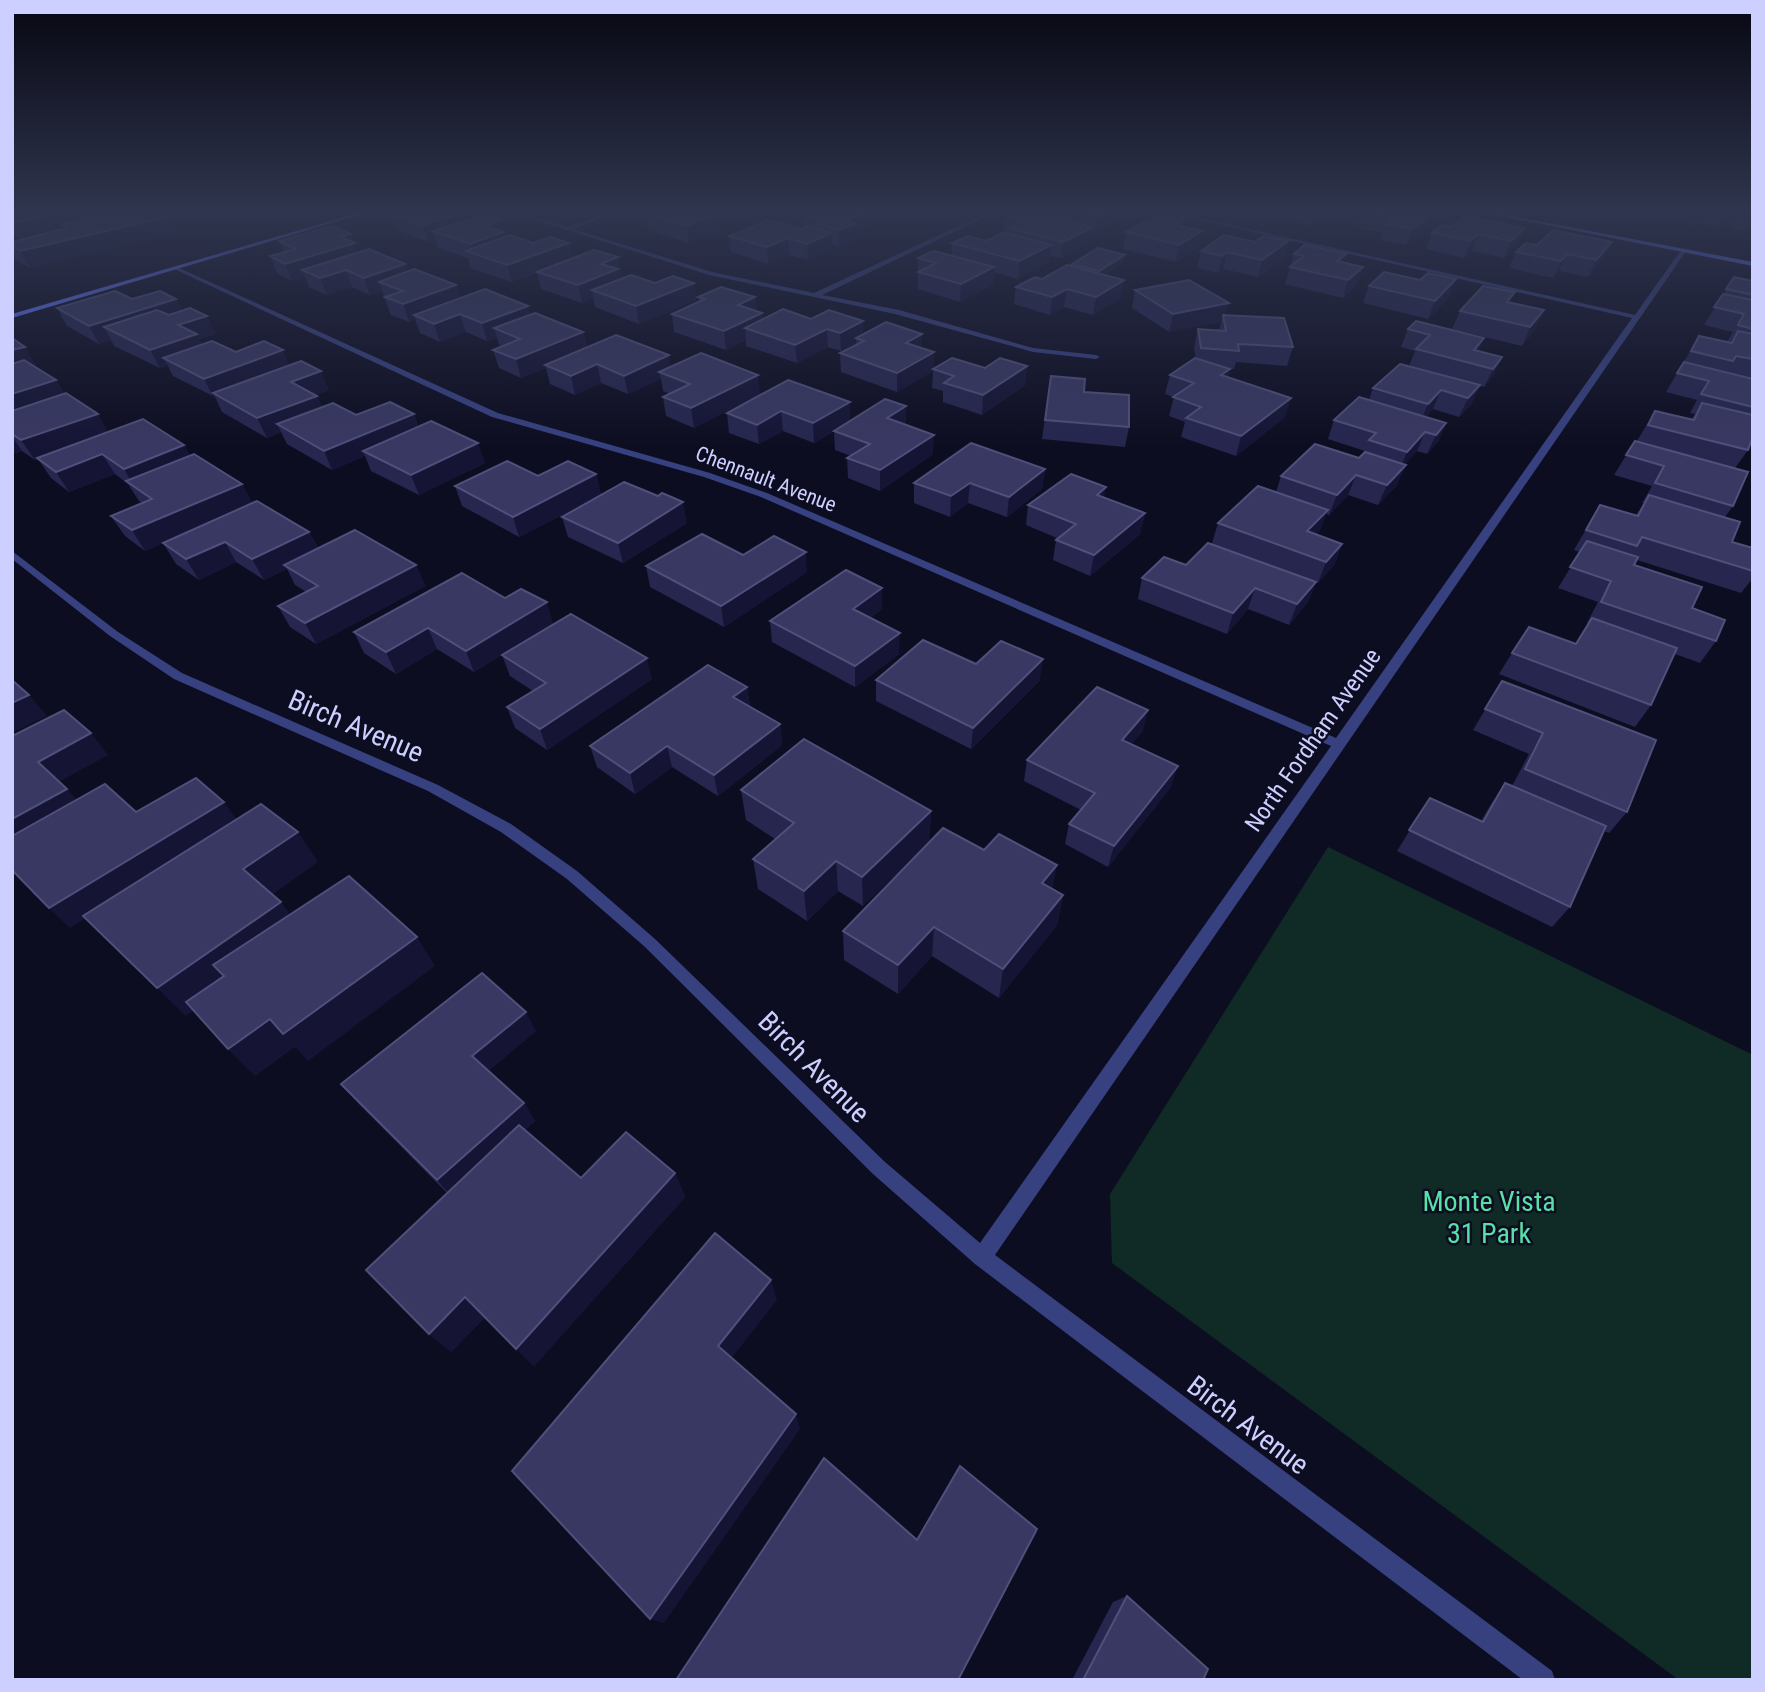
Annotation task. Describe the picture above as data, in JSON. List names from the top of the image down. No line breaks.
{"streets":{"street":["Chennault Avenue","Birch Avenue","North Fordham Avenue"]},"crossings":[["Chennault Avenue","North Fordham Avenue"],["Birch Avenue","North Fordham Avenue"]],"parks":["Monte Vista 31 Park"]}
